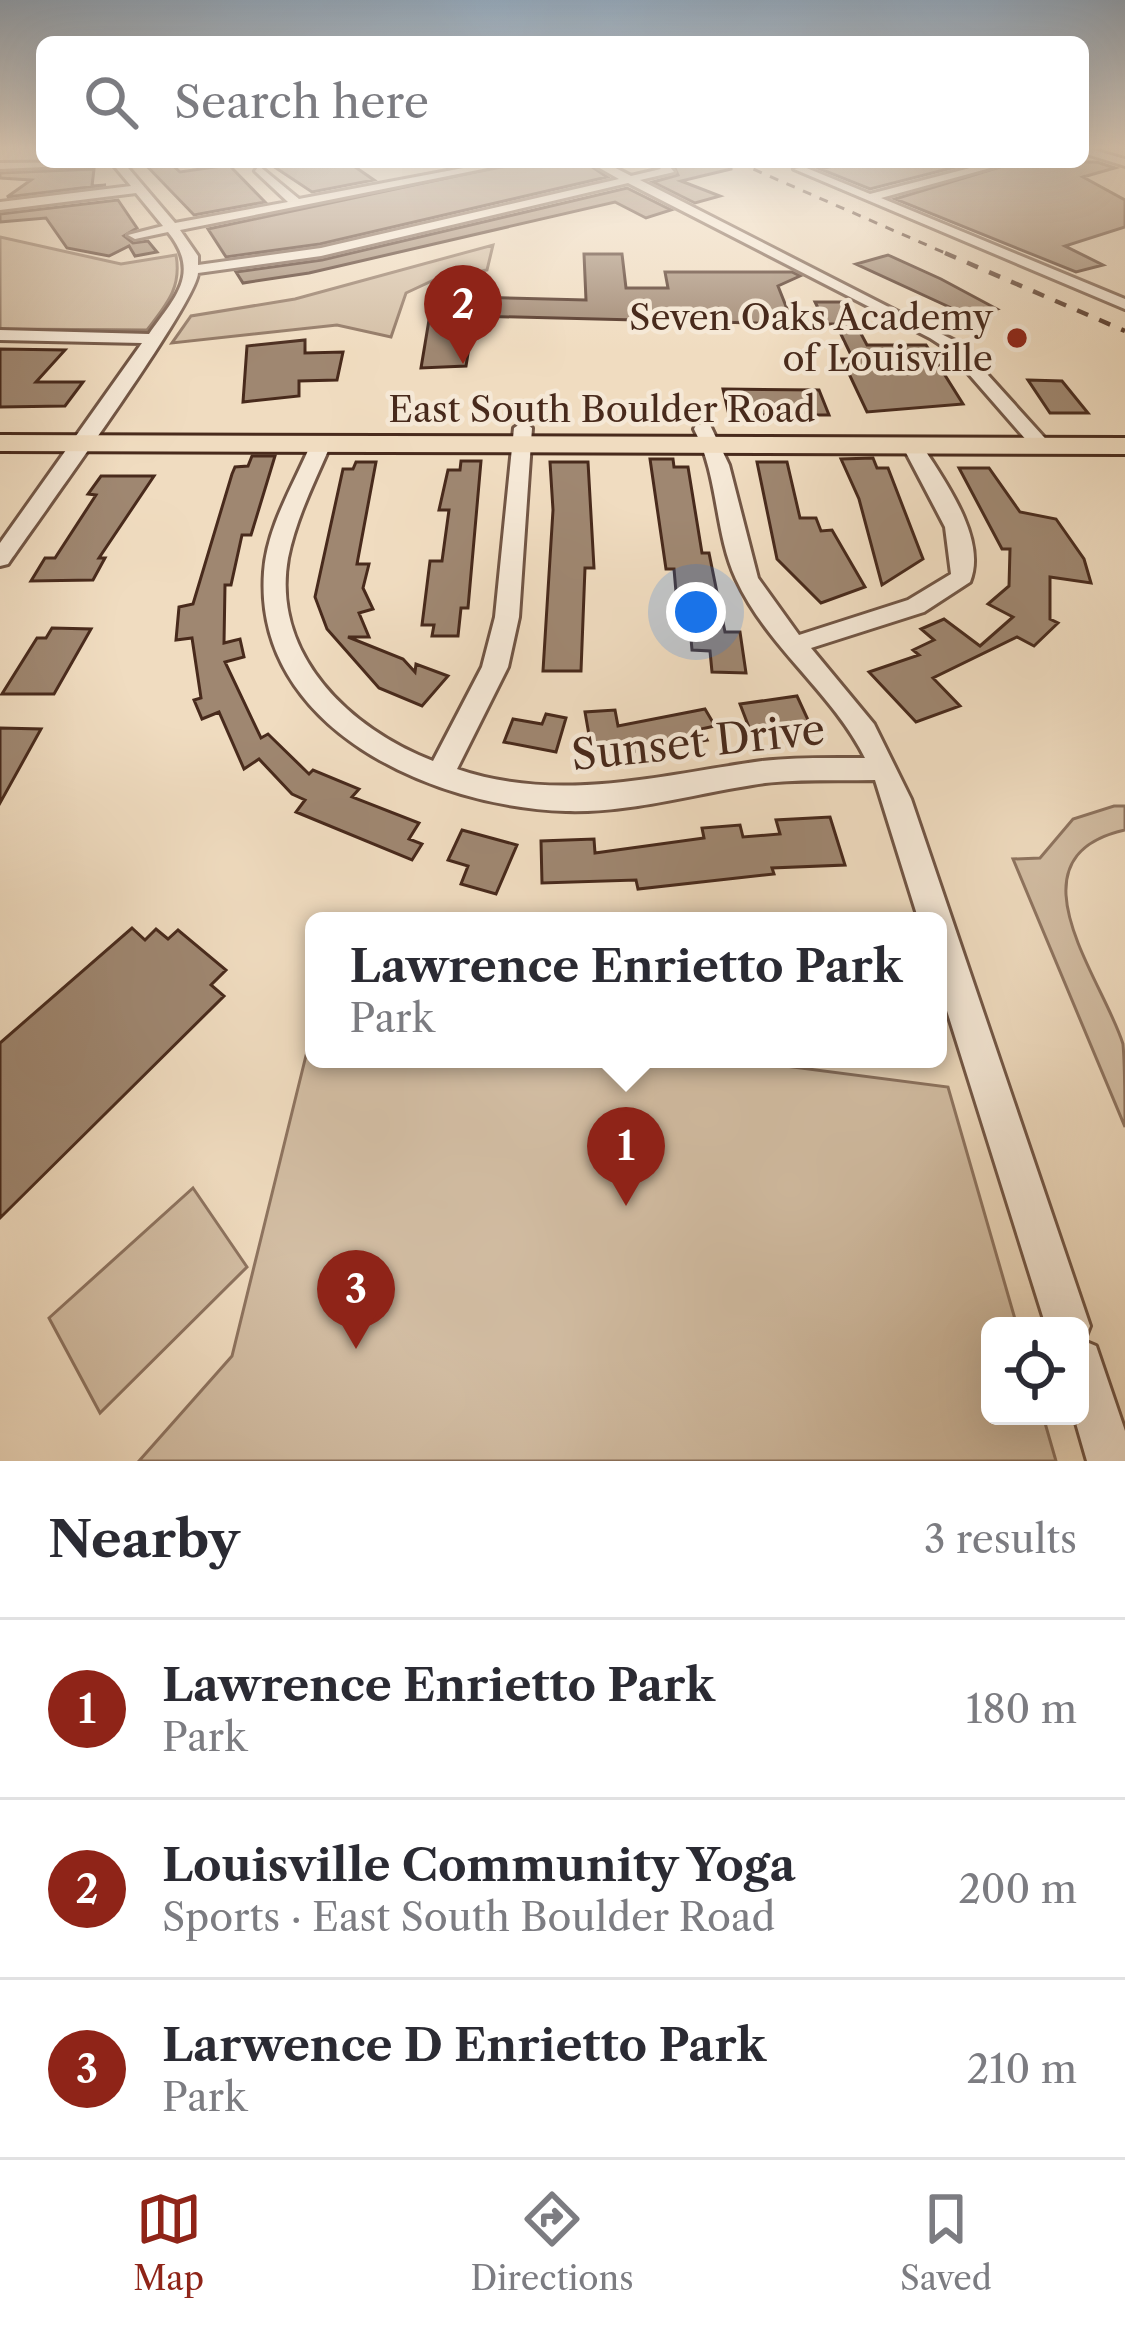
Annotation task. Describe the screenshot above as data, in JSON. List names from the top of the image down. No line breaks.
{"streets":{"main road":["East South Boulder Road"],"street":["Sunset Drive"]},"crossings":[["East South Boulder Road","Sunset Drive"]],"places":["Seven Oaks Academy of Louisville"],"page":{"search":"Search here","pins":["2","1","3"],"popup":["Lawrence Enrietto Park","Park"],"heading":["Nearby","3 results"],"list":[{"mark":"1","name":"Lawrence Enrietto Park","note":"Park","value":"180 m"},{"mark":"2","name":"Louisville Community Yoga","note":"Sports · East South Boulder Road","value":"200 m"},{"mark":"3","name":"Larwence D Enrietto Park","note":"Park","value":"210 m"}],"nav":["Map","Directions","Saved"]}}
